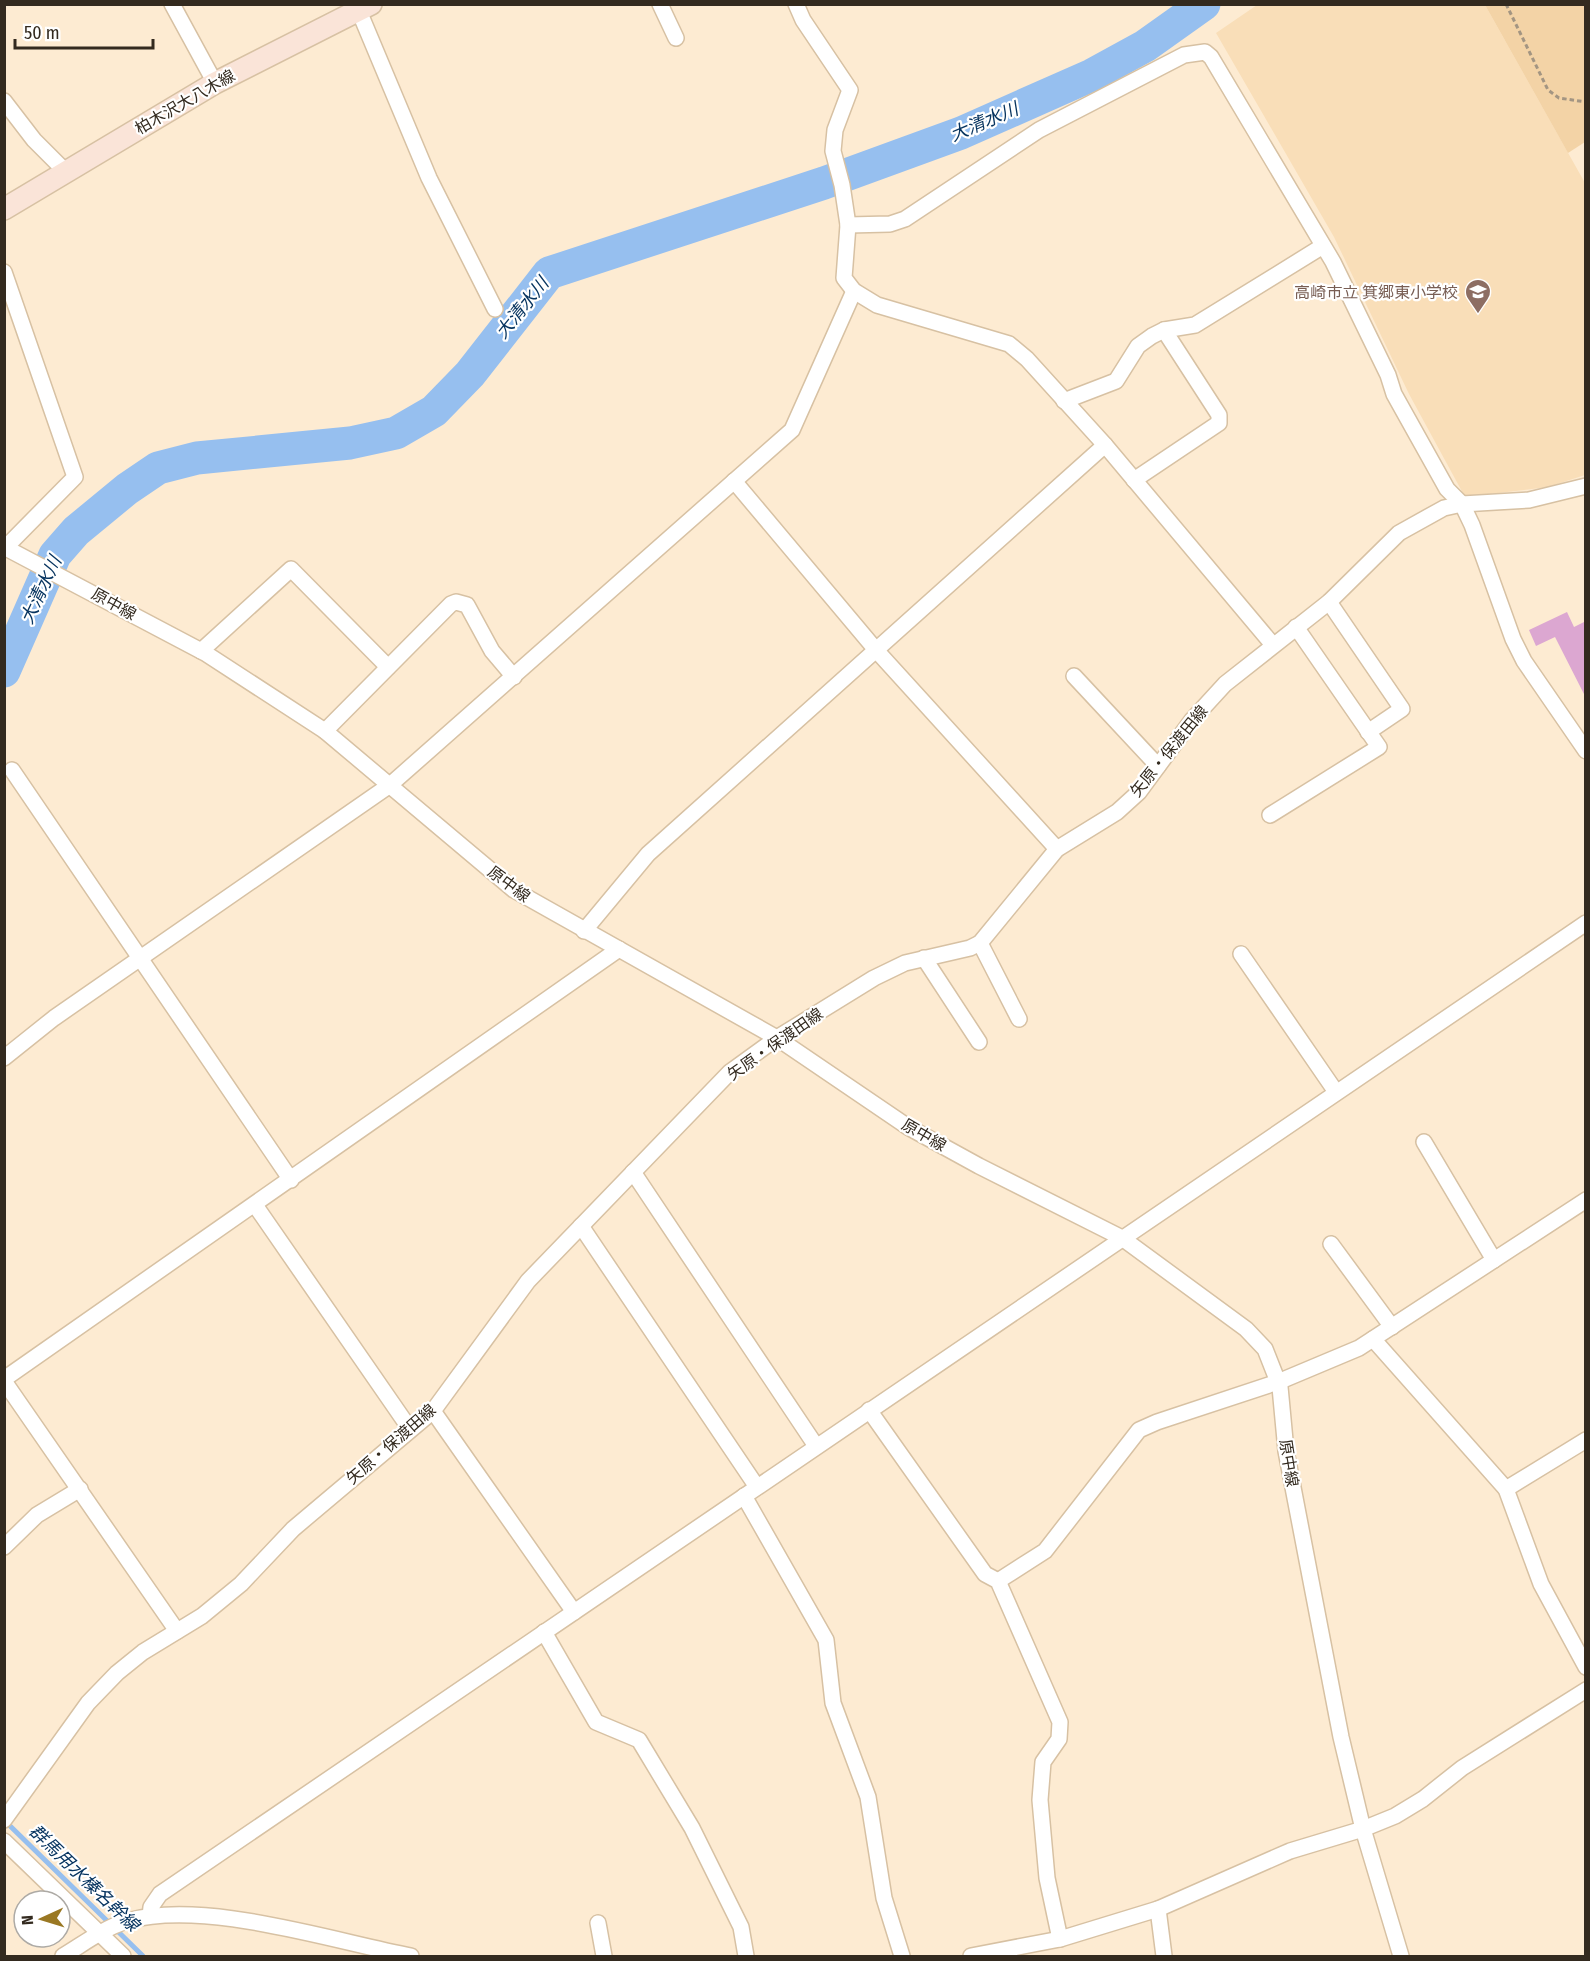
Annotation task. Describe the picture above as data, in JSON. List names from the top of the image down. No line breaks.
{"streets":{"main road":["柏木沢大八木線"],"street":["原中線","矢原・保渡田線"]},"crossings":[["原中線","矢原・保渡田線"]],"water":["大清水川","群馬用水榛名幹線"],"places":{"school or university":["高崎市立 箕郷東小学校"]},"scale_bar":"50 m","north":"left"}
